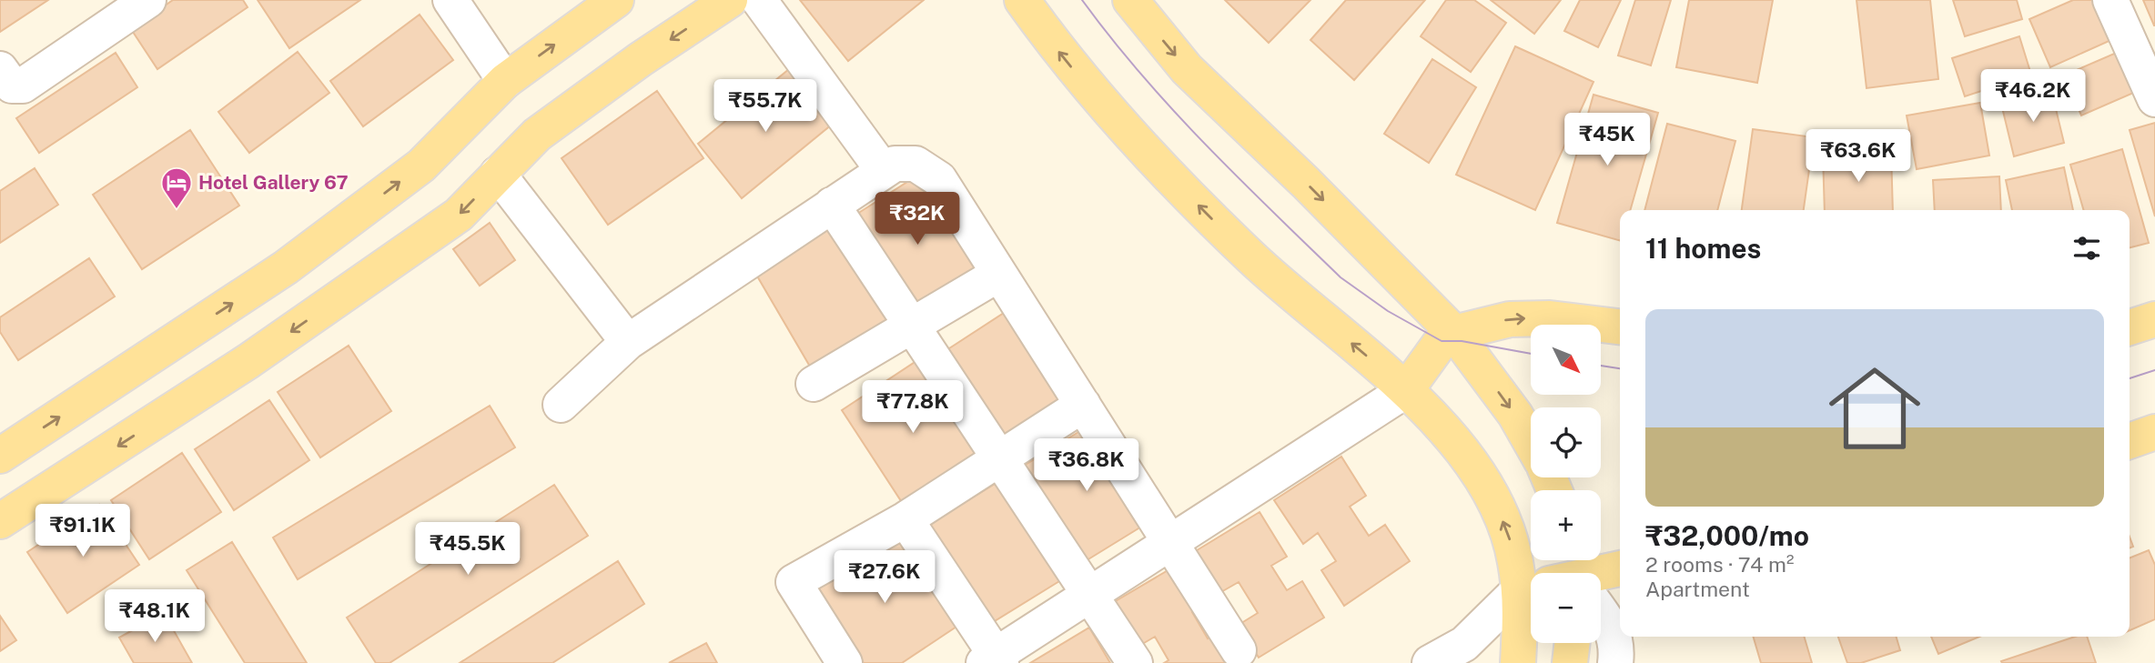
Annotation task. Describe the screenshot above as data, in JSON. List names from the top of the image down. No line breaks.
{"places":{"hotel":["Hotel Gallery 67"]},"north":"bottom right","page":{"price":["₹46.2K","₹55.7K","₹45K","₹63.6K","₹32K","₹77.8K","₹36.8K","₹91.1K","₹45.5K","₹27.6K","₹48.1K"],"heading":"11 homes","list":[{"name":"₹32,000/mo","note":"2 rooms · 74 m² · Apartment"}],"map_buttons":["+","−"]}}
